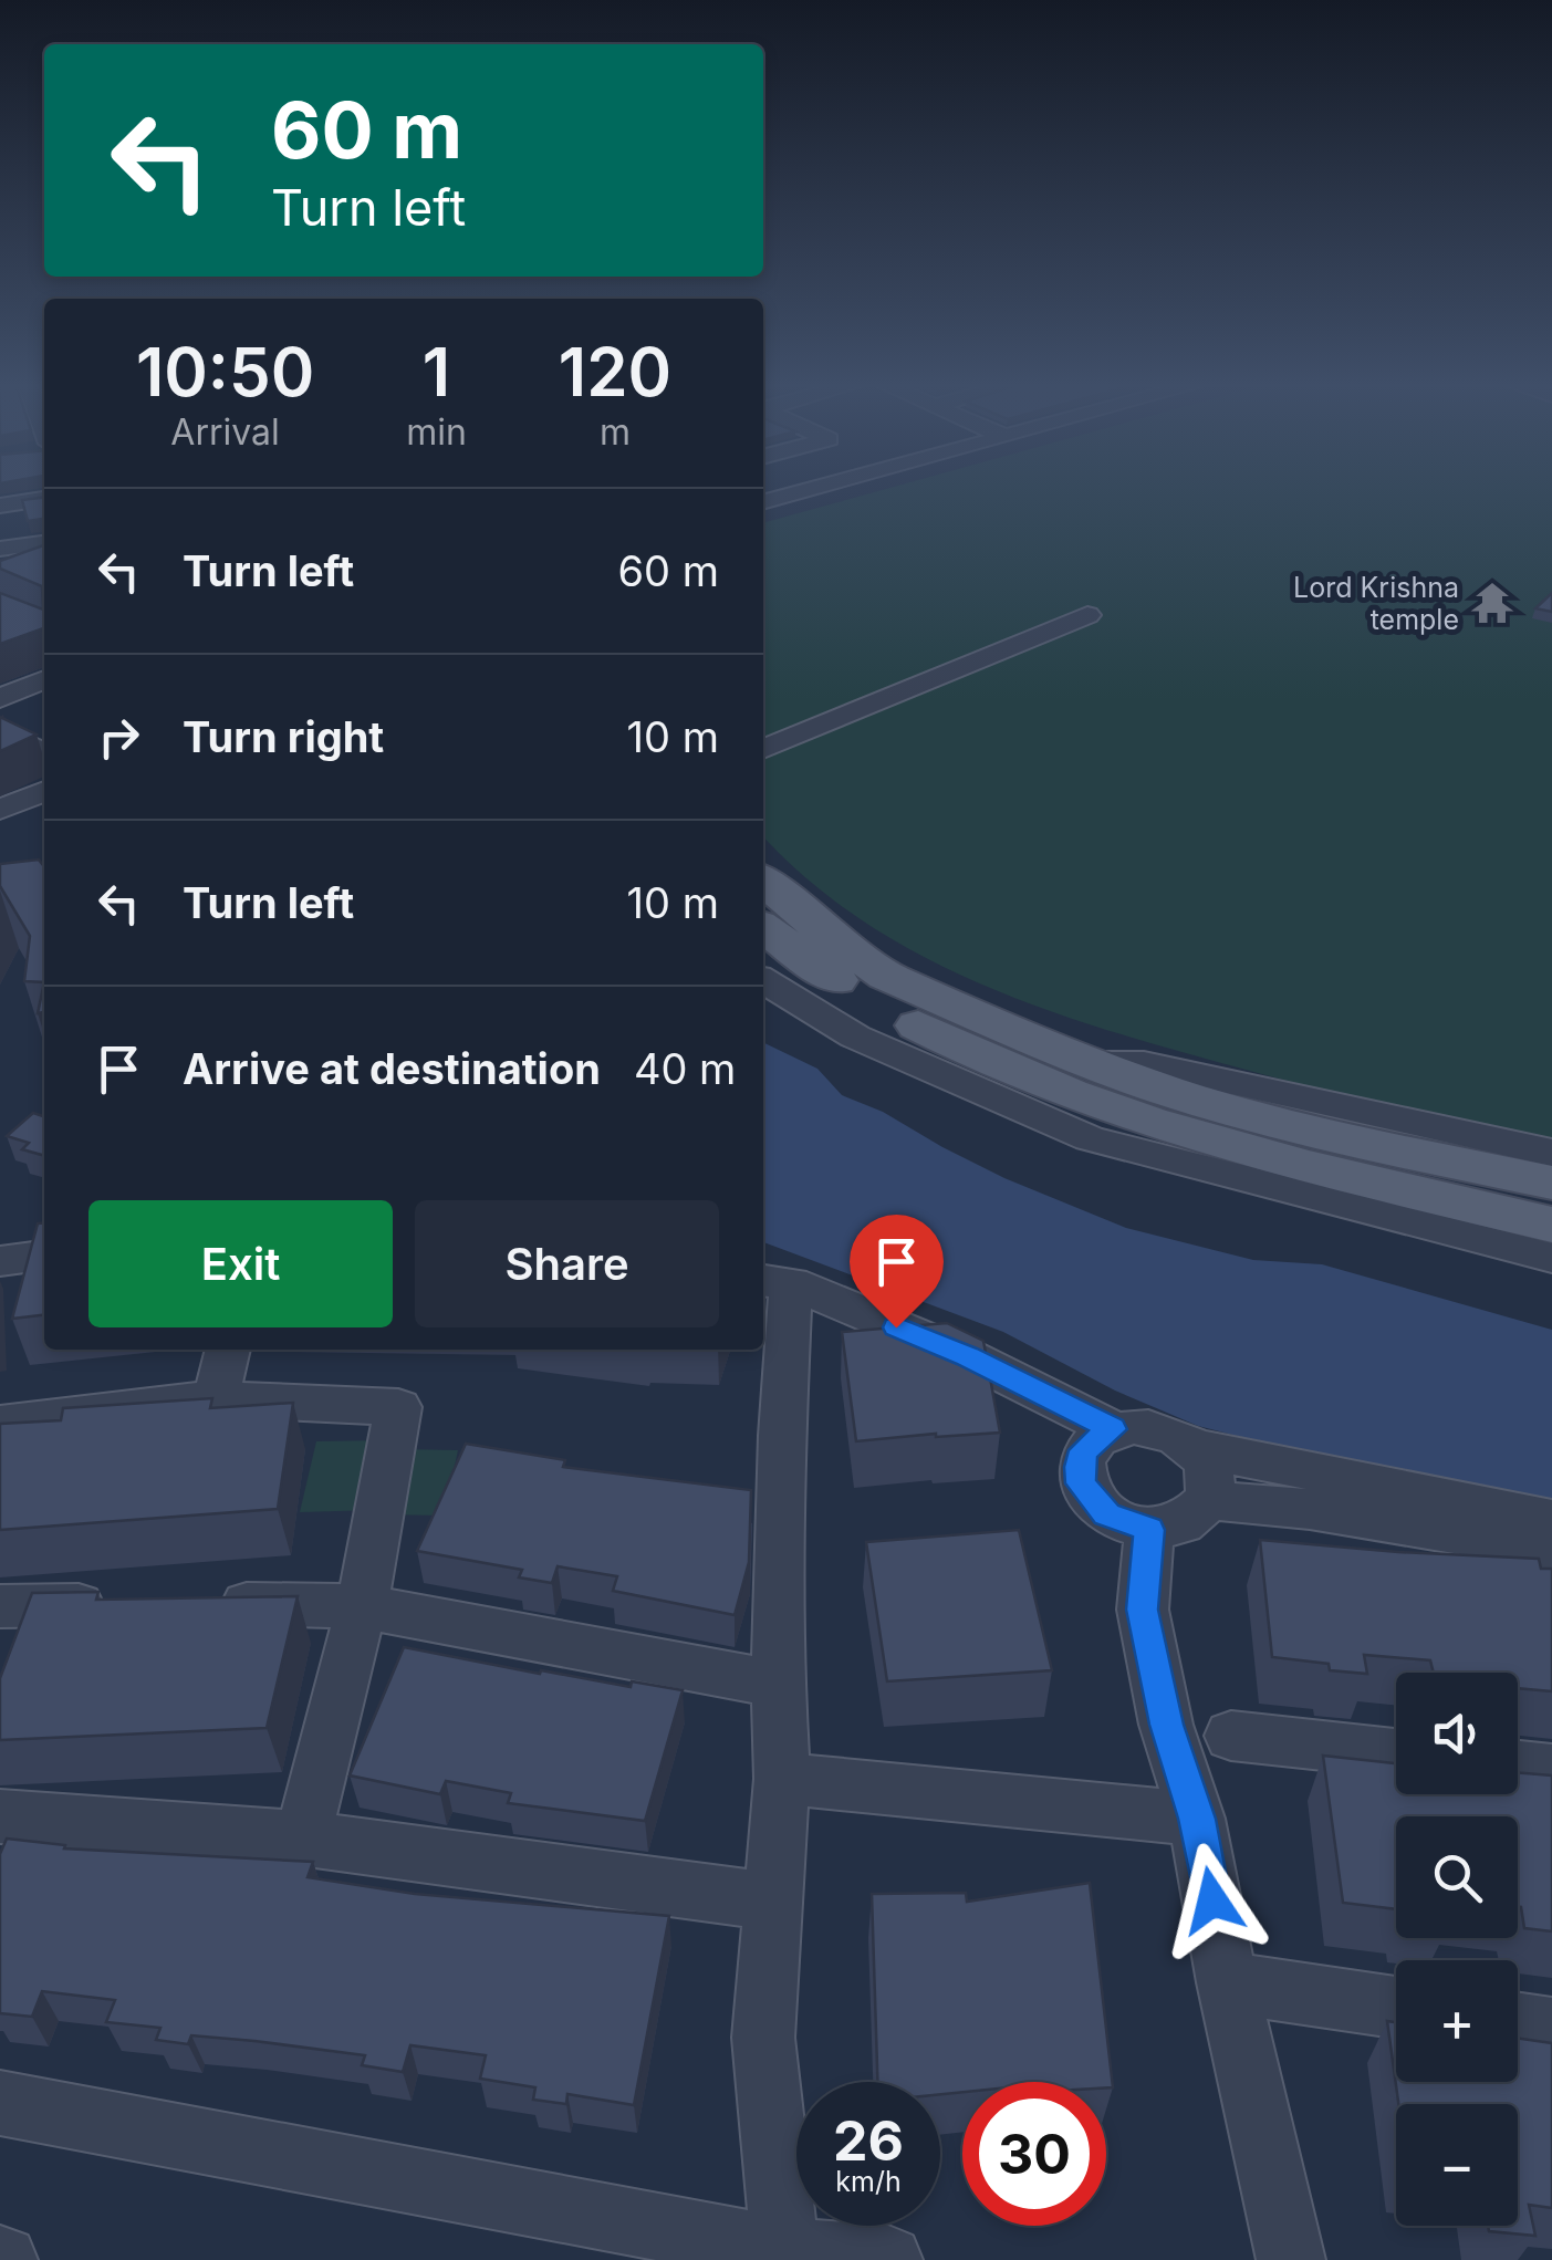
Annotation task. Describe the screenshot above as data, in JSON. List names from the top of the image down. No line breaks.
{"places":{"temple":["Lord Krishna temple"]},"page":{"turn":["60 m","Turn left"],"eta":["10:50","Arrival","1","min","120","m"],"list":[{"name":"Turn left","value":"60 m"},{"name":"Turn right","value":"10 m"},{"name":"Turn left","value":"10 m"},{"name":"Arrive at destination","value":"40 m"}],"buttons":["Exit","Share"],"map_buttons":["+","−"],"speed":"26 km/h","limit":"30"}}
